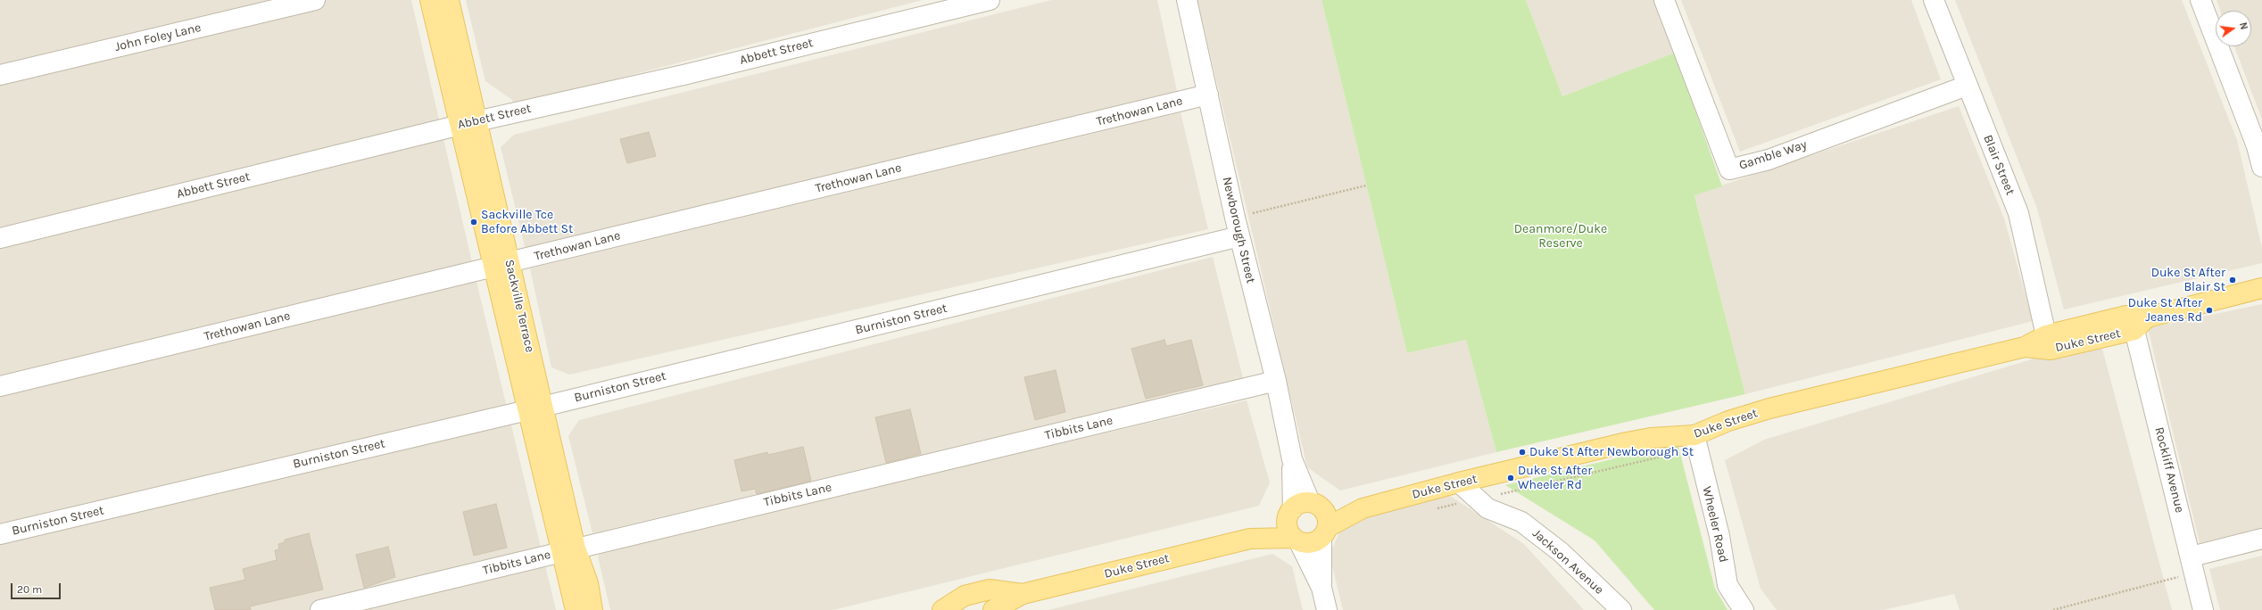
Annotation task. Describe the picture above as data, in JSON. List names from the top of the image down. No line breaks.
{"streets":{"main road":["Sackville Terrace","Duke Street"],"street":["John Foley Lane","Abbett Street","Trethowan Lane","Gamble Way","Blair Street","Newborough Street","Burniston Street","Tibbits Lane","Rockliff Avenue","Wheeler Road","Jackson Avenue"]},"crossings":[["Abbett Street","Sackville Terrace"],["Trethowan Lane","Newborough Street"],["Trethowan Lane","Sackville Terrace"],["Gamble Way","Blair Street"],["Blair Street","Duke Street"],["Newborough Street","Burniston Street"],["Newborough Street","Duke Street"],["Newborough Street","Tibbits Lane"],["Sackville Terrace","Burniston Street"],["Sackville Terrace","Tibbits Lane"],["Duke Street","Rockliff Avenue"],["Duke Street","Wheeler Road"],["Duke Street","Jackson Avenue"]],"parks":["Deanmore/Duke Reserve"],"places":["Sackville Tce Before Abbett St","Duke St After Blair St","Duke St After Jeanes Rd","Duke St After Newborough St","Duke St After Wheeler Rd"],"scale_bar":"20 m","north":"right"}
